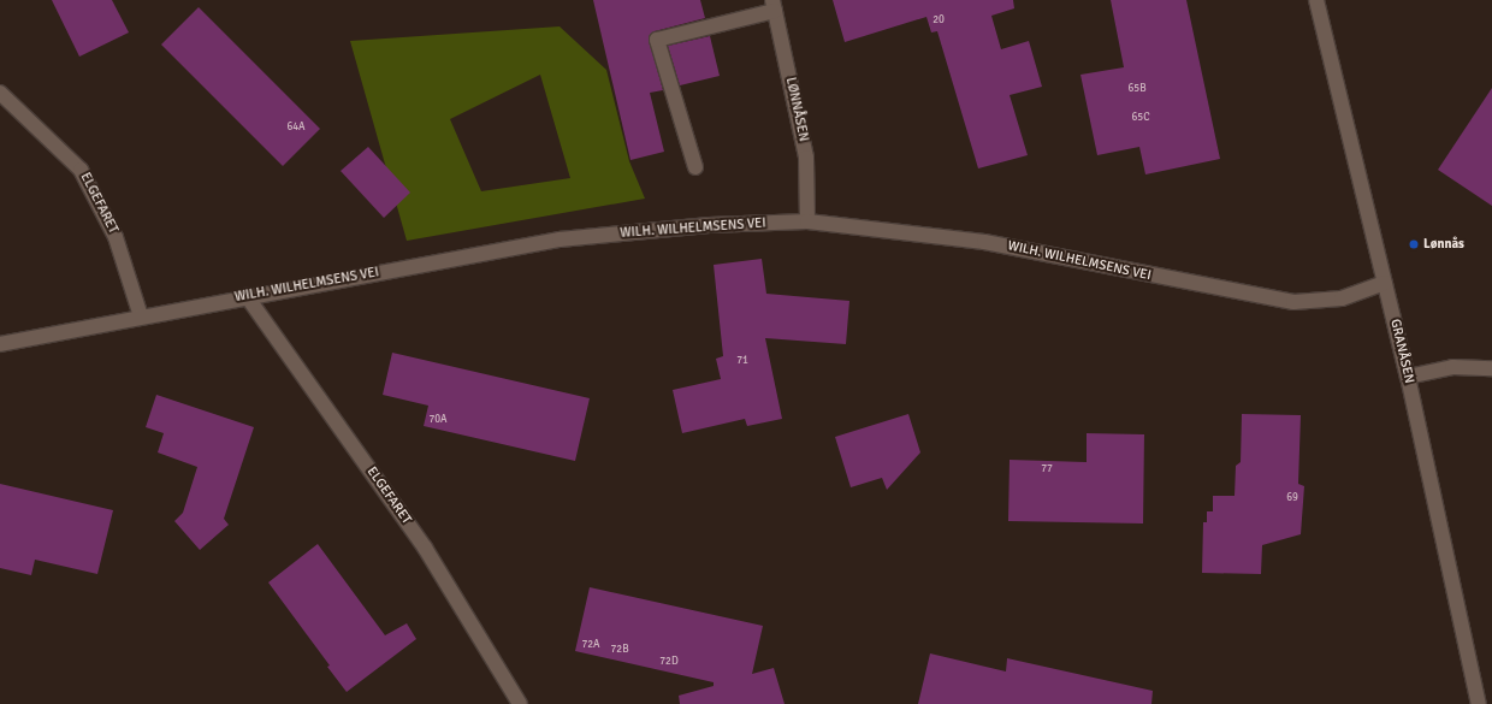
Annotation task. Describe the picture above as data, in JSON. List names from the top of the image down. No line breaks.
{"streets":{"street":["LØNNÅSEN","ELGEFARET","WILH. WILHELMSENS VEI","GRANÅSEN"]},"crossings":[["LØNNÅSEN","WILH. WILHELMSENS VEI"],["ELGEFARET","WILH. WILHELMSENS VEI"],["WILH. WILHELMSENS VEI","GRANÅSEN"]],"places":["Lønnås"],"house_numbers":["20","65B","65C","64A","71","70A","77","69","72A","72B","72D"]}
